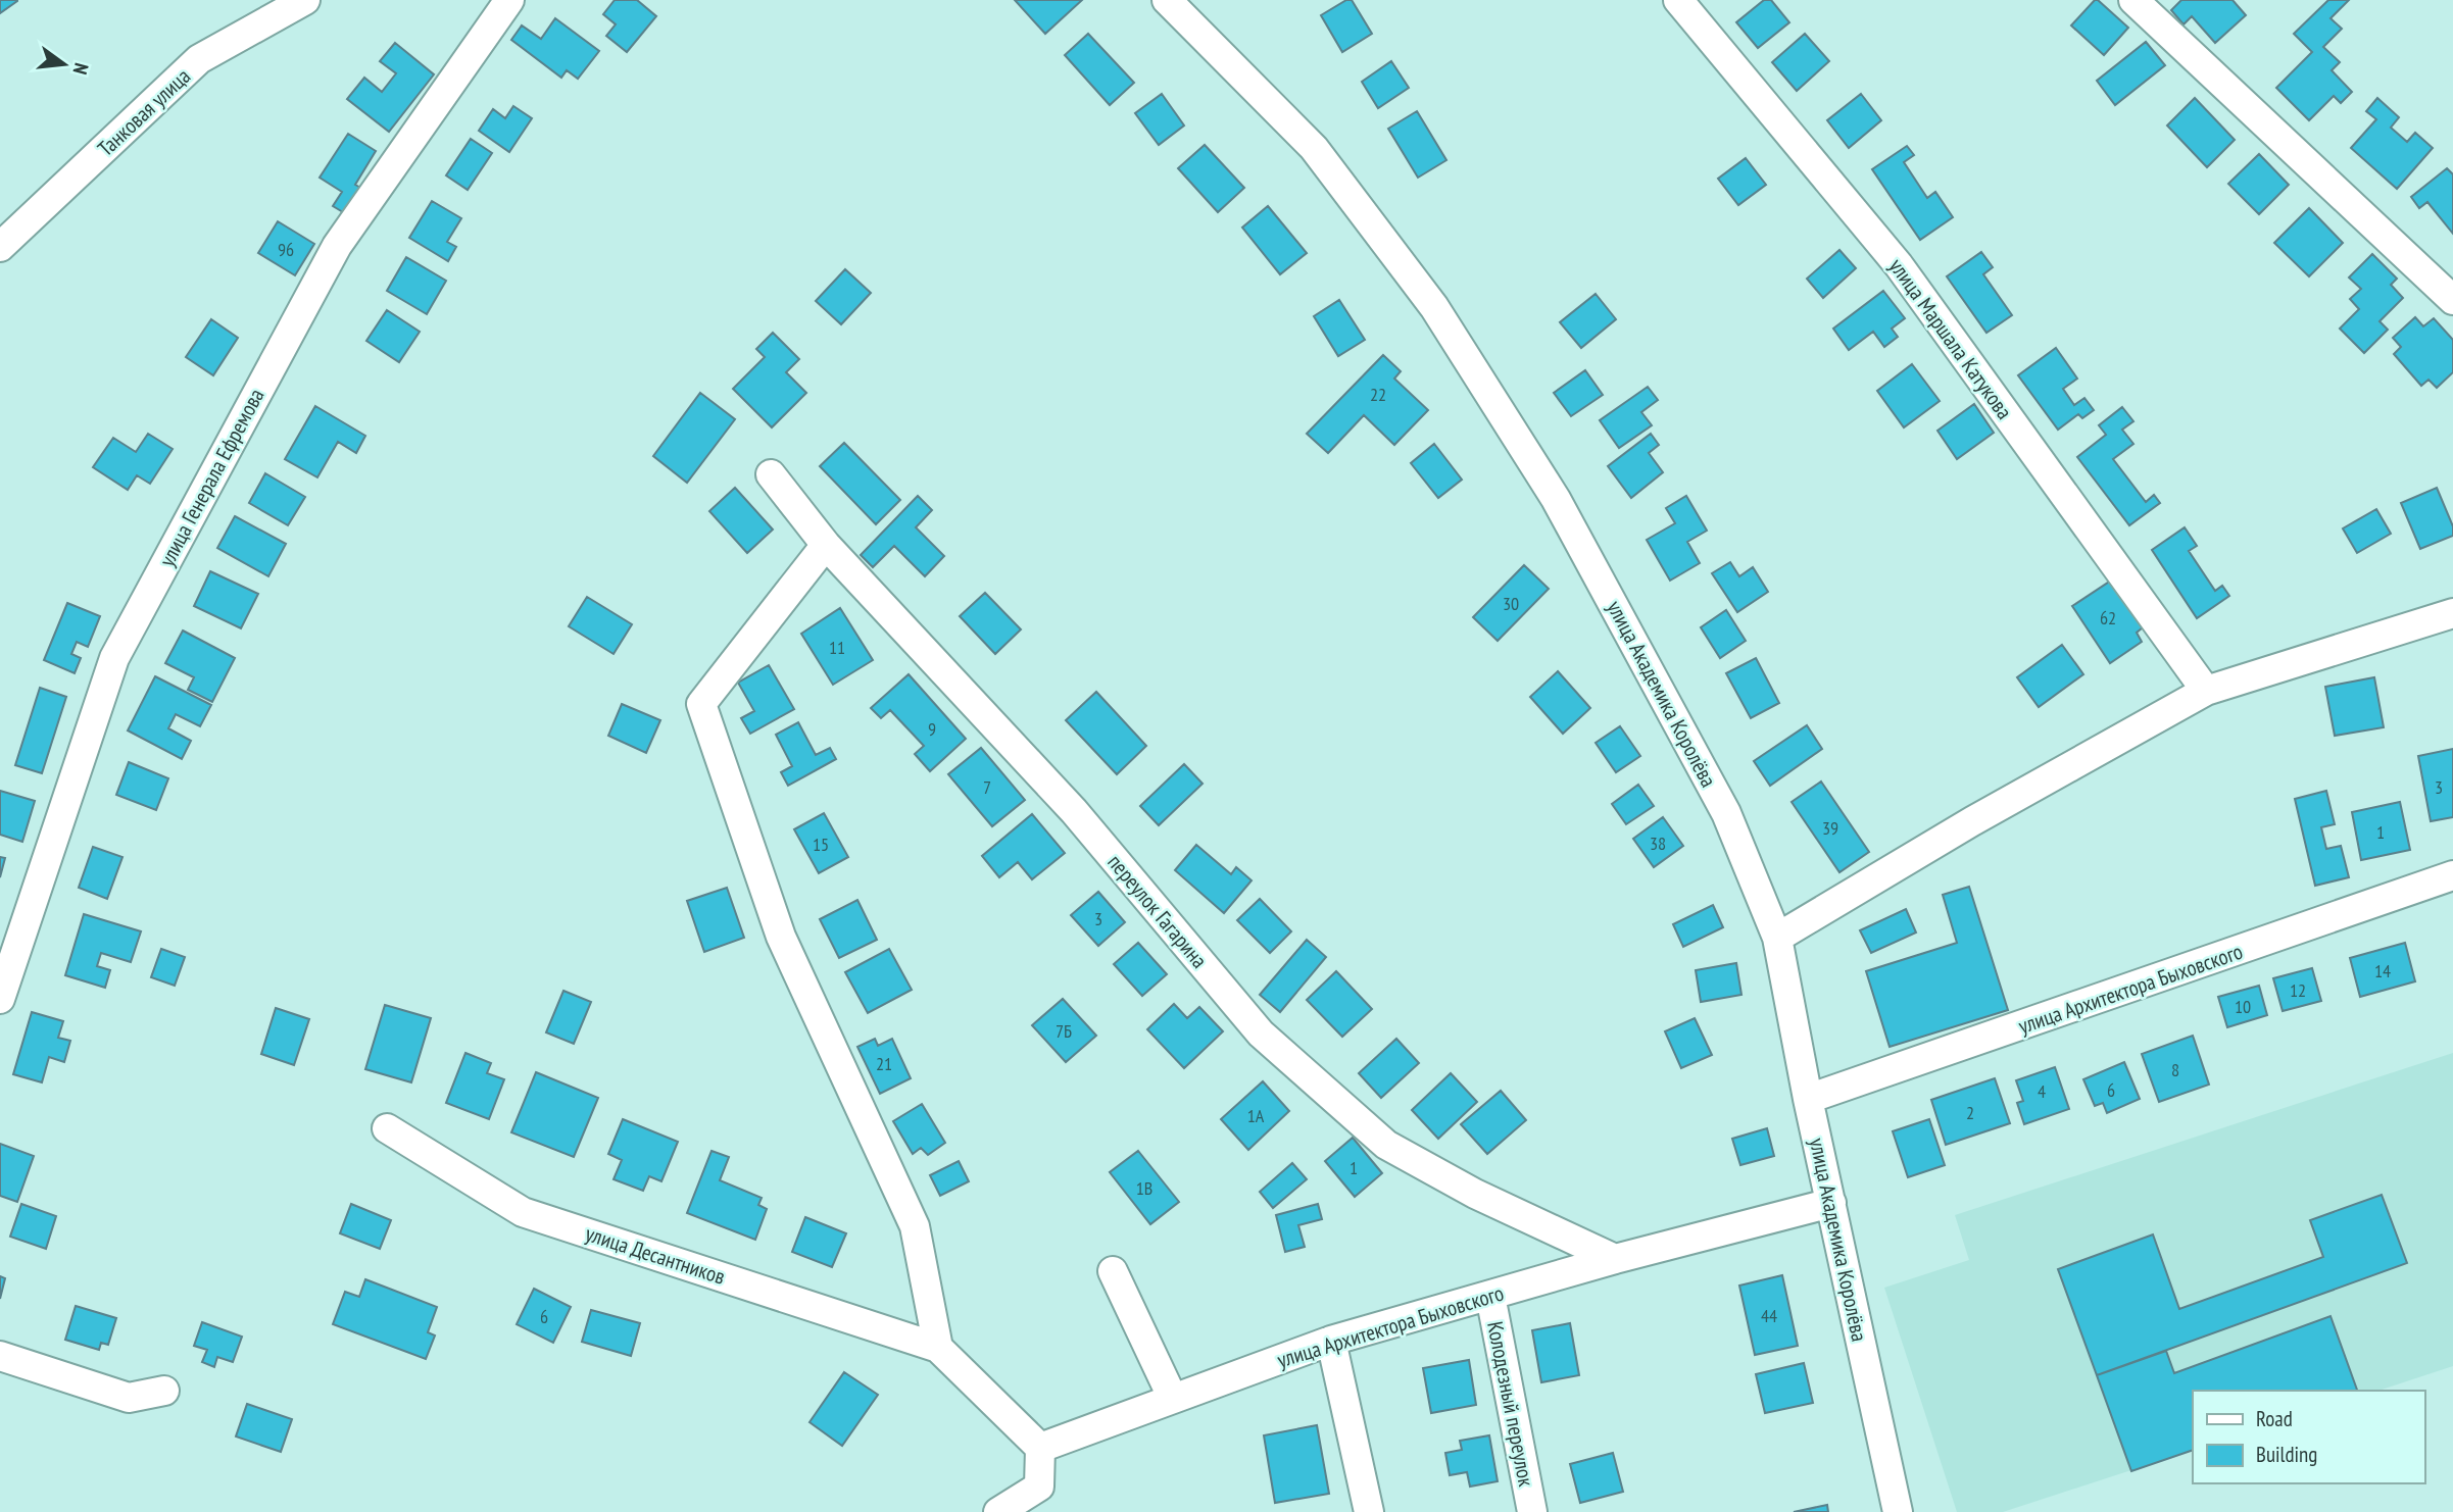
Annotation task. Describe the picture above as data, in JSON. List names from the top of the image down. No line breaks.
{"streets":{"street":["Танковая улица","улица Маршала Катукова","улица Генерала Ефремова","улица Академика Королёва","переулок Гагарина","улица Архитектора Быховского","улица Десантников","Колодезный переулок"]},"crossings":[["улица Академика Королёва","улица Архитектора Быховского"],["переулок Гагарина","улица Архитектора Быховского"],["улица Архитектора Быховского","Колодезный переулок"]],"house_numbers":["96","22","30","62","11","9","7","3","39","1","38","15","3","14","12","10","7Б","21","8","6","4","2","1А","1","1В","44","6"],"legend":["Road","Building"],"north":"right"}
